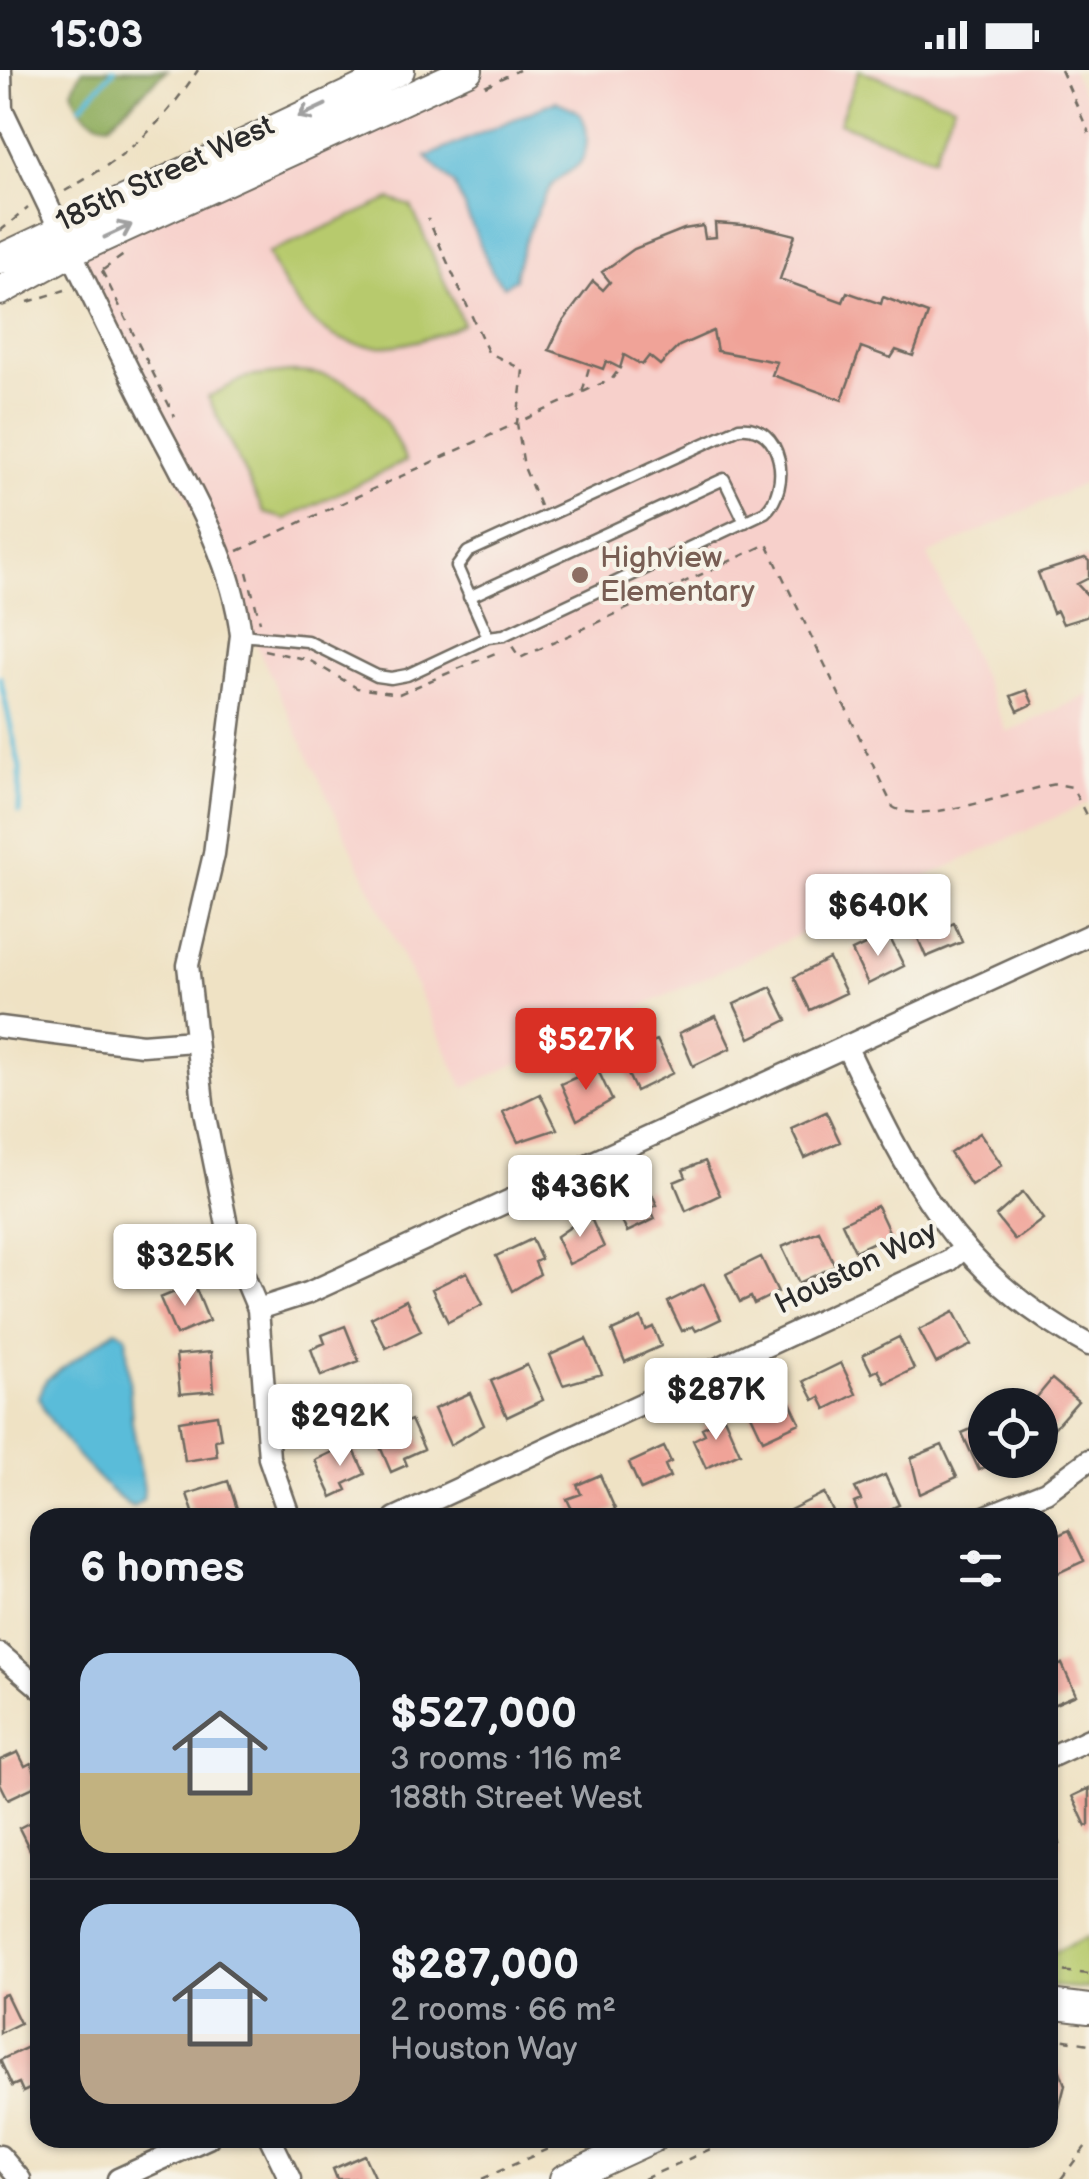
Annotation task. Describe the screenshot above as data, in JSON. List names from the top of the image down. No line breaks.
{"streets":{"street":["185th Street West","Houston Way"]},"places":["Highview Elementary"],"page":{"status":"15:03","price":["$640K","$527K","$436K","$325K","$287K","$292K"],"heading":"6 homes","list":[{"name":"$527,000","note":"3 rooms · 116 m² · 188th Street West"},{"name":"$287,000","note":"2 rooms · 66 m² · Houston Way"}]}}
